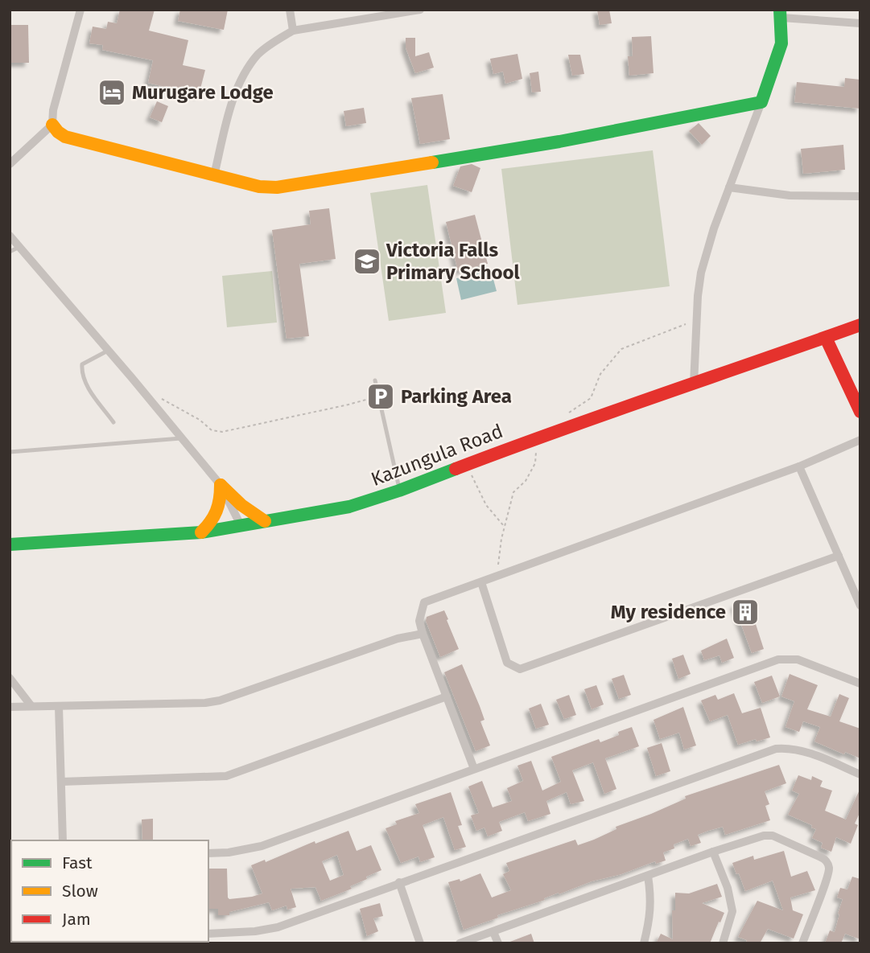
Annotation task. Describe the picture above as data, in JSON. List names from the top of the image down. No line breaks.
{"streets":{"main road":["Kazungula Road"]},"places":{"hotel":["Murugare Lodge"],"school or university":["Victoria Falls Primary School"],"parking":["Parking Area"],"building":["My residence"]},"legend":["Fast","Slow","Jam"]}
